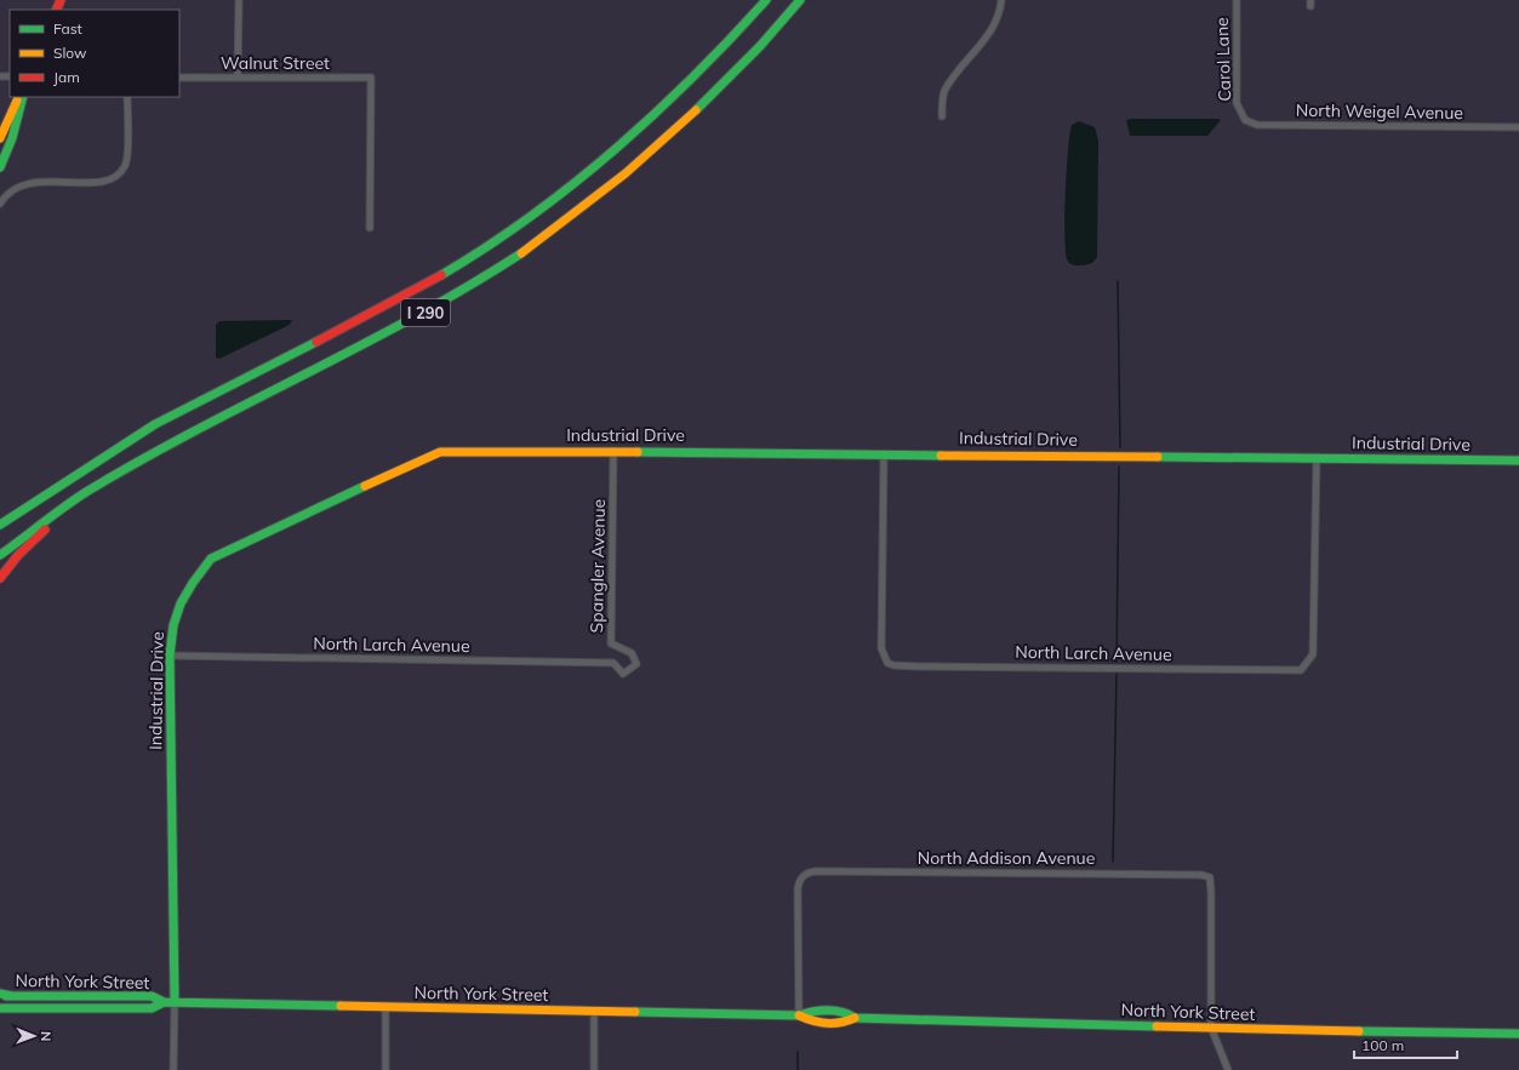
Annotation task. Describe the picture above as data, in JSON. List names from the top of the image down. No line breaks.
{"streets":{"main road":["I 290","Industrial Drive","North York Street"],"street":["Carol Lane","Walnut Street","North Weigel Avenue","Spangler Avenue","North Larch Avenue","North Addison Avenue"]},"crossings":[["Carol Lane","North Weigel Avenue"],["Industrial Drive","Spangler Avenue"],["Industrial Drive","North Larch Avenue"],["Industrial Drive","North York Street"],["Spangler Avenue","North Larch Avenue"],["North Addison Avenue","North York Street"]],"legend":["Fast","Slow","Jam"],"scale_bar":"100 m","north":"right"}
